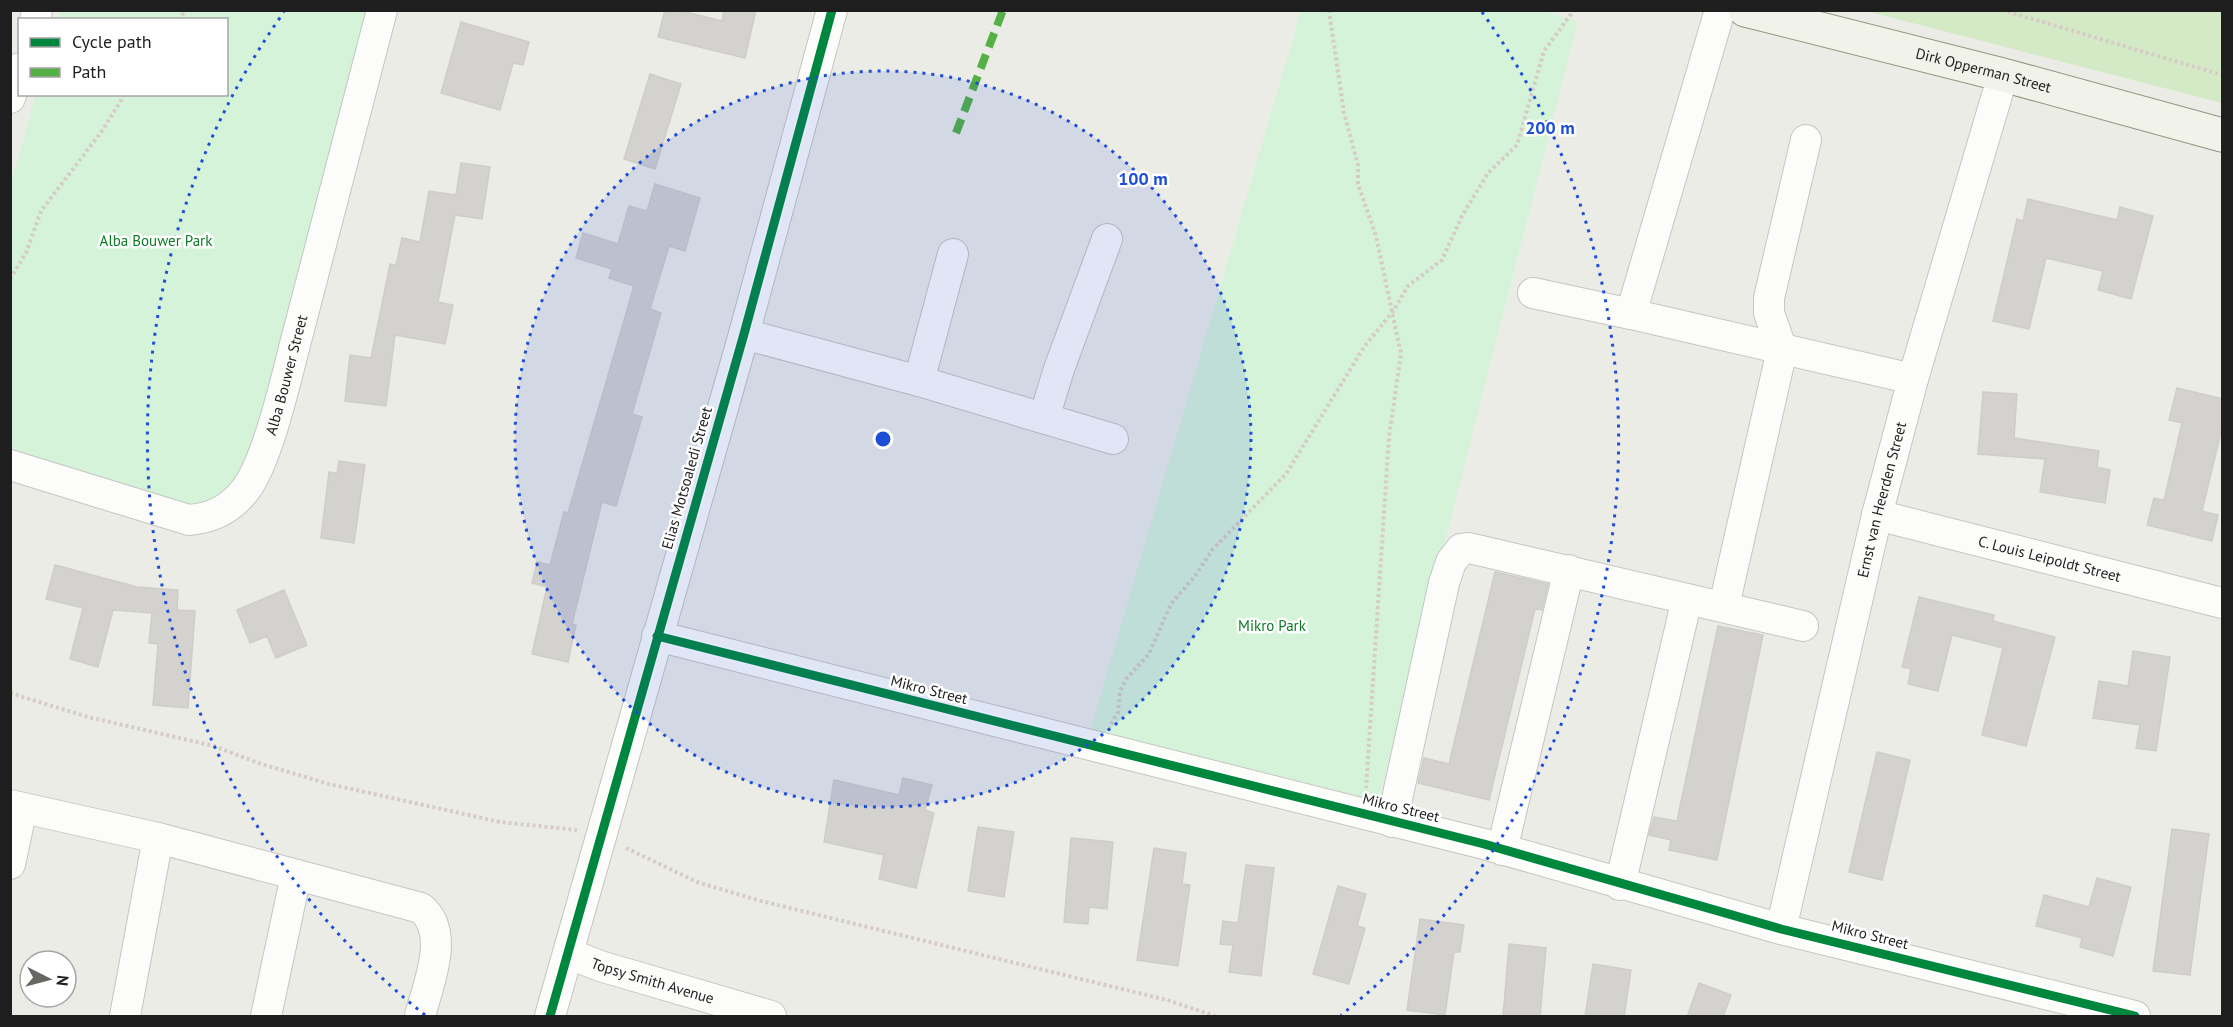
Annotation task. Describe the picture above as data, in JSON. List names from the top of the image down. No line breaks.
{"streets":{"street":["Dirk Opperman Street","Alba Bouwer Street","Elias Motsoaledi Street","Ernst van Heerden Street","C. Louis Leipoldt Street","Mikro Street","Topsy Smith Avenue"]},"crossings":[["Dirk Opperman Street","Ernst van Heerden Street"],["Elias Motsoaledi Street","Mikro Street"],["Elias Motsoaledi Street","Topsy Smith Avenue"],["Ernst van Heerden Street","C. Louis Leipoldt Street"],["Ernst van Heerden Street","Mikro Street"]],"parks":["Alba Bouwer Park","Mikro Park"],"legend":["Cycle path","Path"],"north":"right","rings":["200 m","100 m"]}
